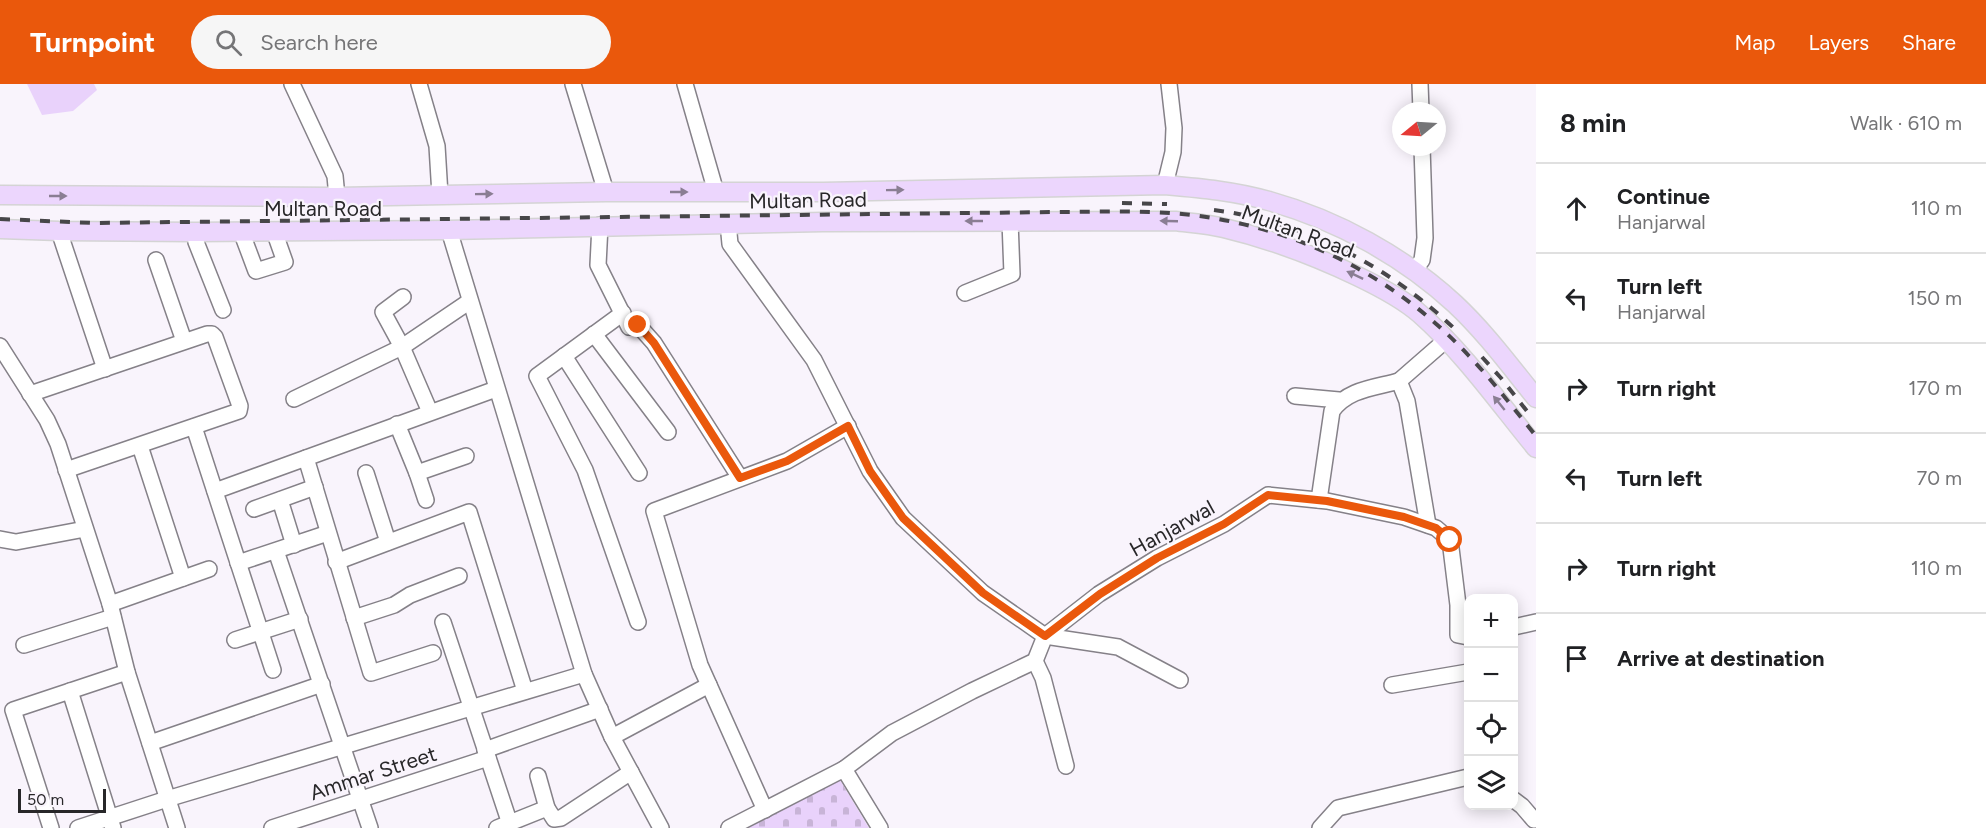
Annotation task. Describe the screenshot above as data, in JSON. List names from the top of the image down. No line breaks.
{"streets":{"main road":["Multan Road"],"street":["Hanjarwal","Ammar Street"]},"scale_bar":"50 m","north":"left","page":{"header":"Turnpoint","search":"Search here","nav":["Map","Layers","Share"],"heading":["8 min","Walk · 610 m"],"list":[["Continue","Hanjarwal","110 m"],["Turn left","Hanjarwal","150 m"],["Turn right","170 m"],["Turn left","70 m"],["Turn right","110 m"],"Arrive at destination"],"map_buttons":["+","−"],"scale":"50 m"}}
